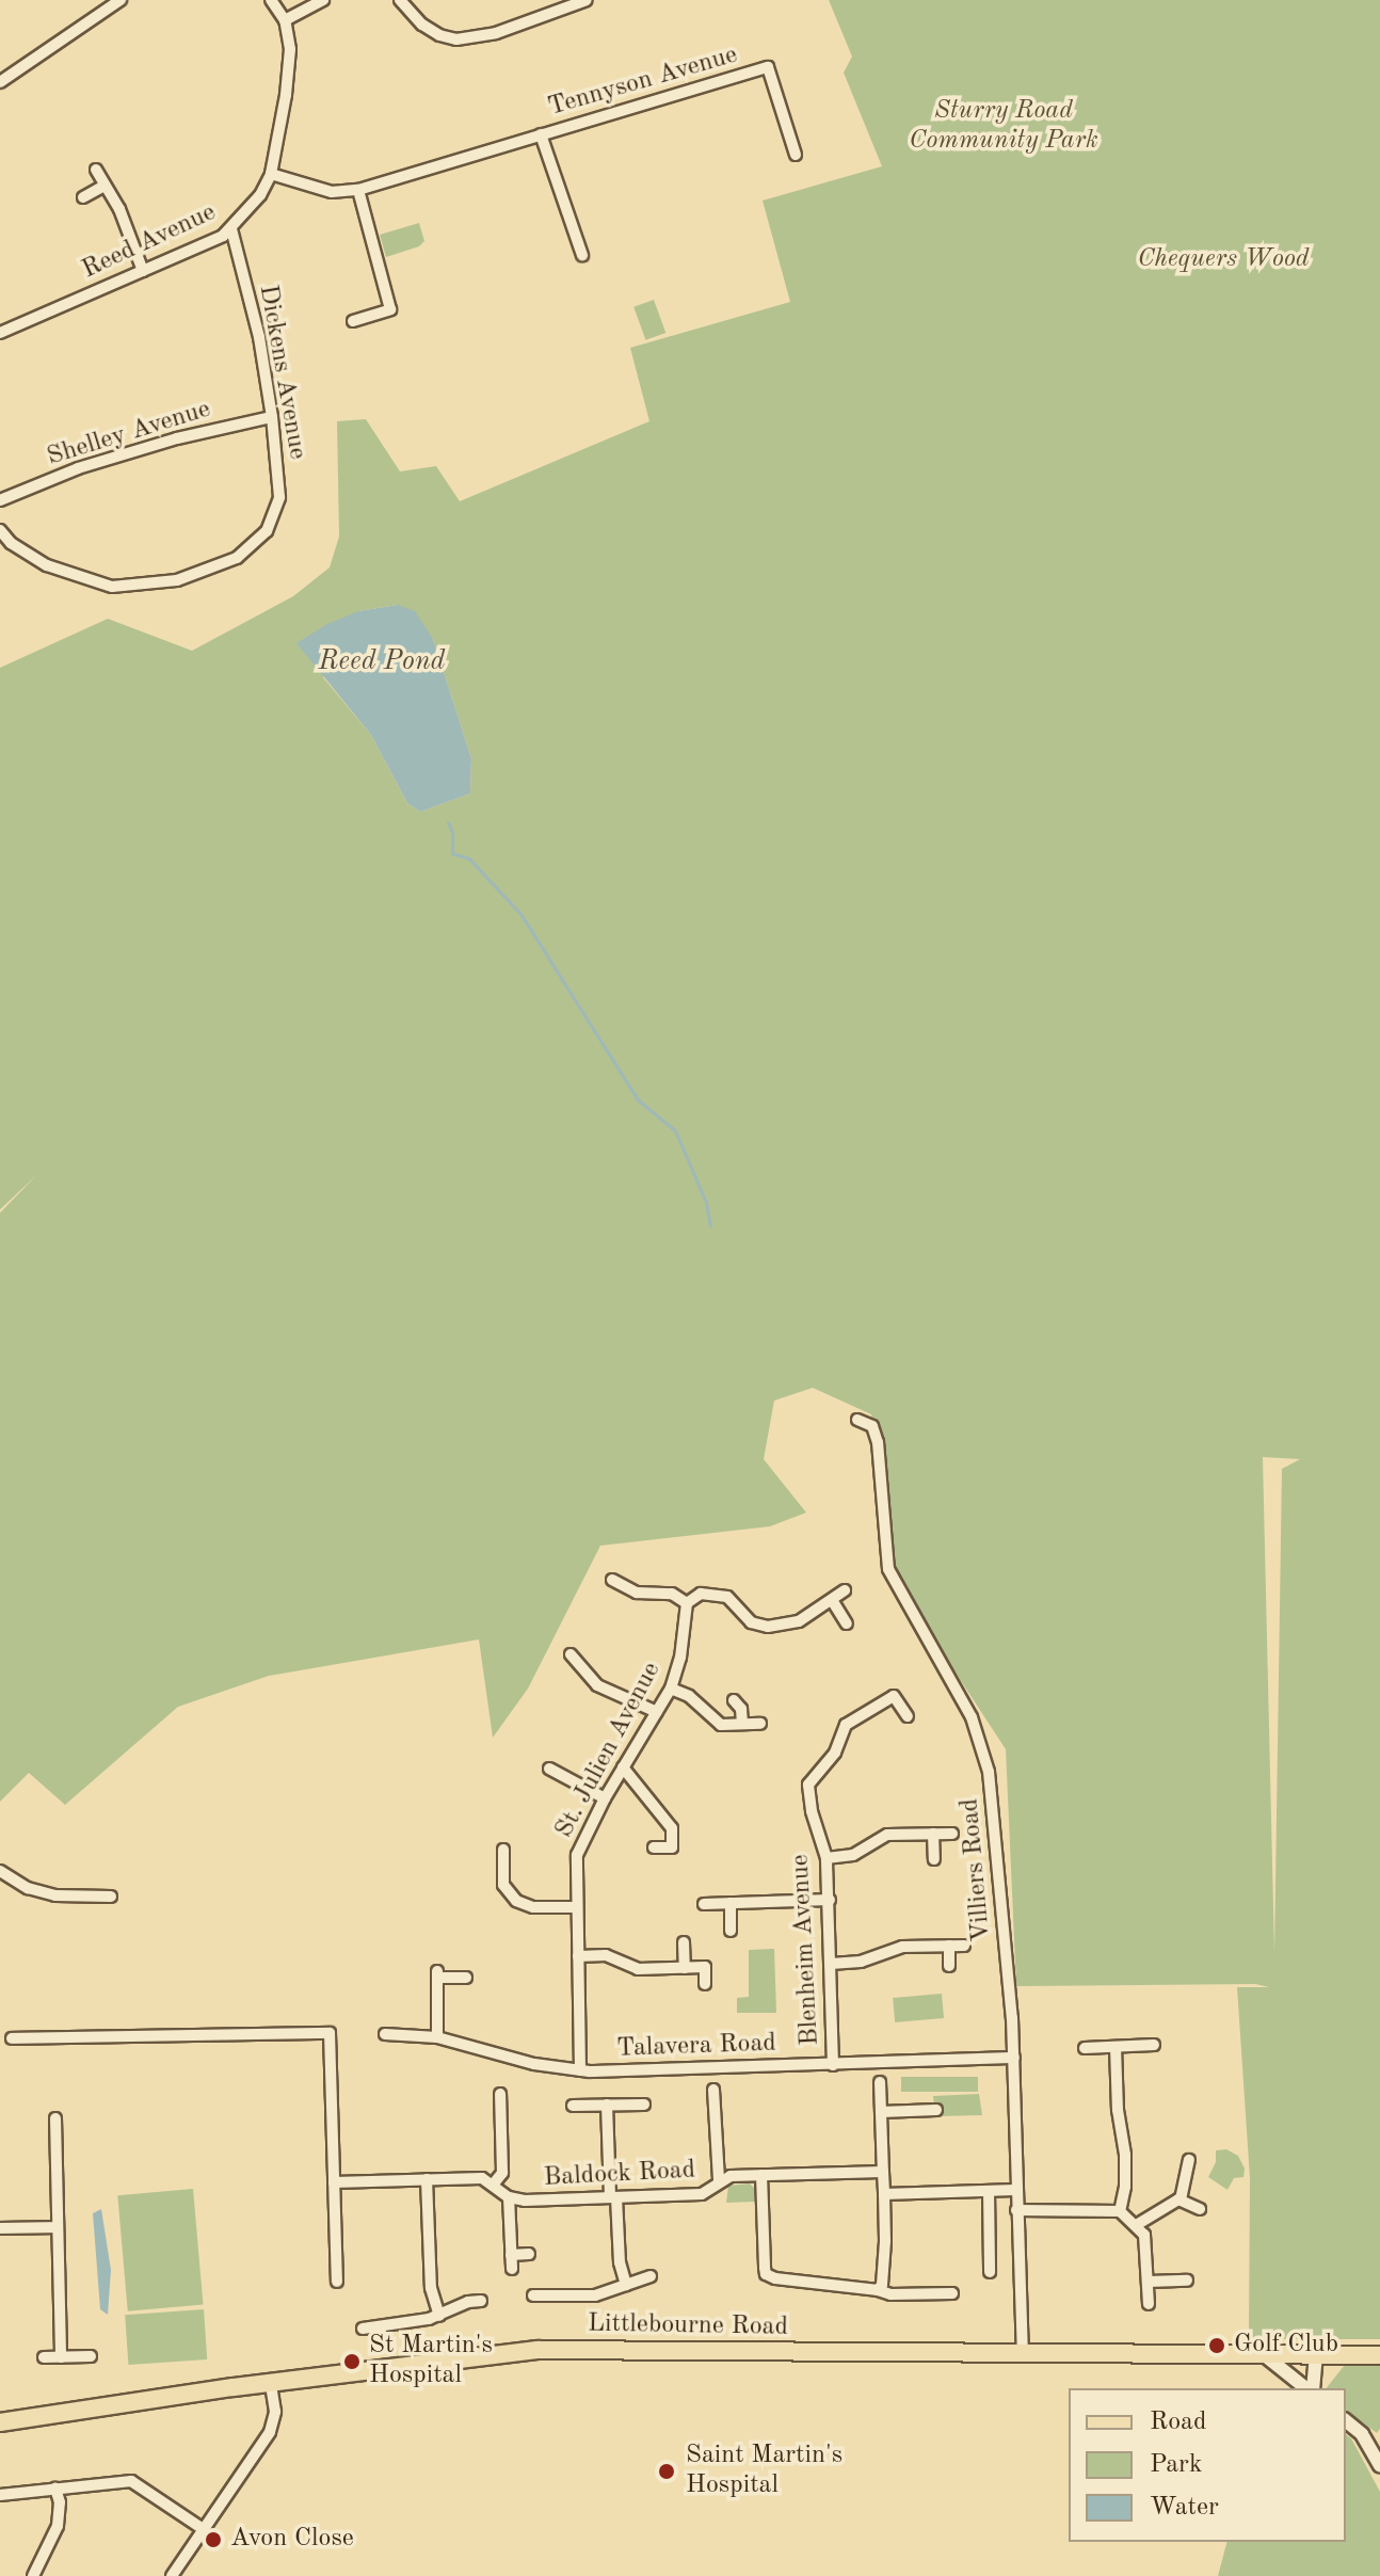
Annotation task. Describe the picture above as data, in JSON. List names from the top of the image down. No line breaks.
{"streets":{"main road":["Littlebourne Road"],"street":["Tennyson Avenue","Reed Avenue","Dickens Avenue","Shelley Avenue","St. Julien Avenue","Villiers Road","Blenheim Avenue","Talavera Road","Baldock Road"]},"crossings":[["Tennyson Avenue","Reed Avenue"],["Reed Avenue","Dickens Avenue"],["Dickens Avenue","Shelley Avenue"],["St. Julien Avenue","Talavera Road"],["Villiers Road","Talavera Road"],["Villiers Road","Littlebourne Road"],["Blenheim Avenue","Talavera Road"]],"water":["Reed Pond"],"parks":["Sturry Road Community Park","Chequers Wood"],"places":["Golf Club","St Martin's Hospital","Saint Martin's Hospital","Avon Close"],"legend":["Road","Park","Water"]}
